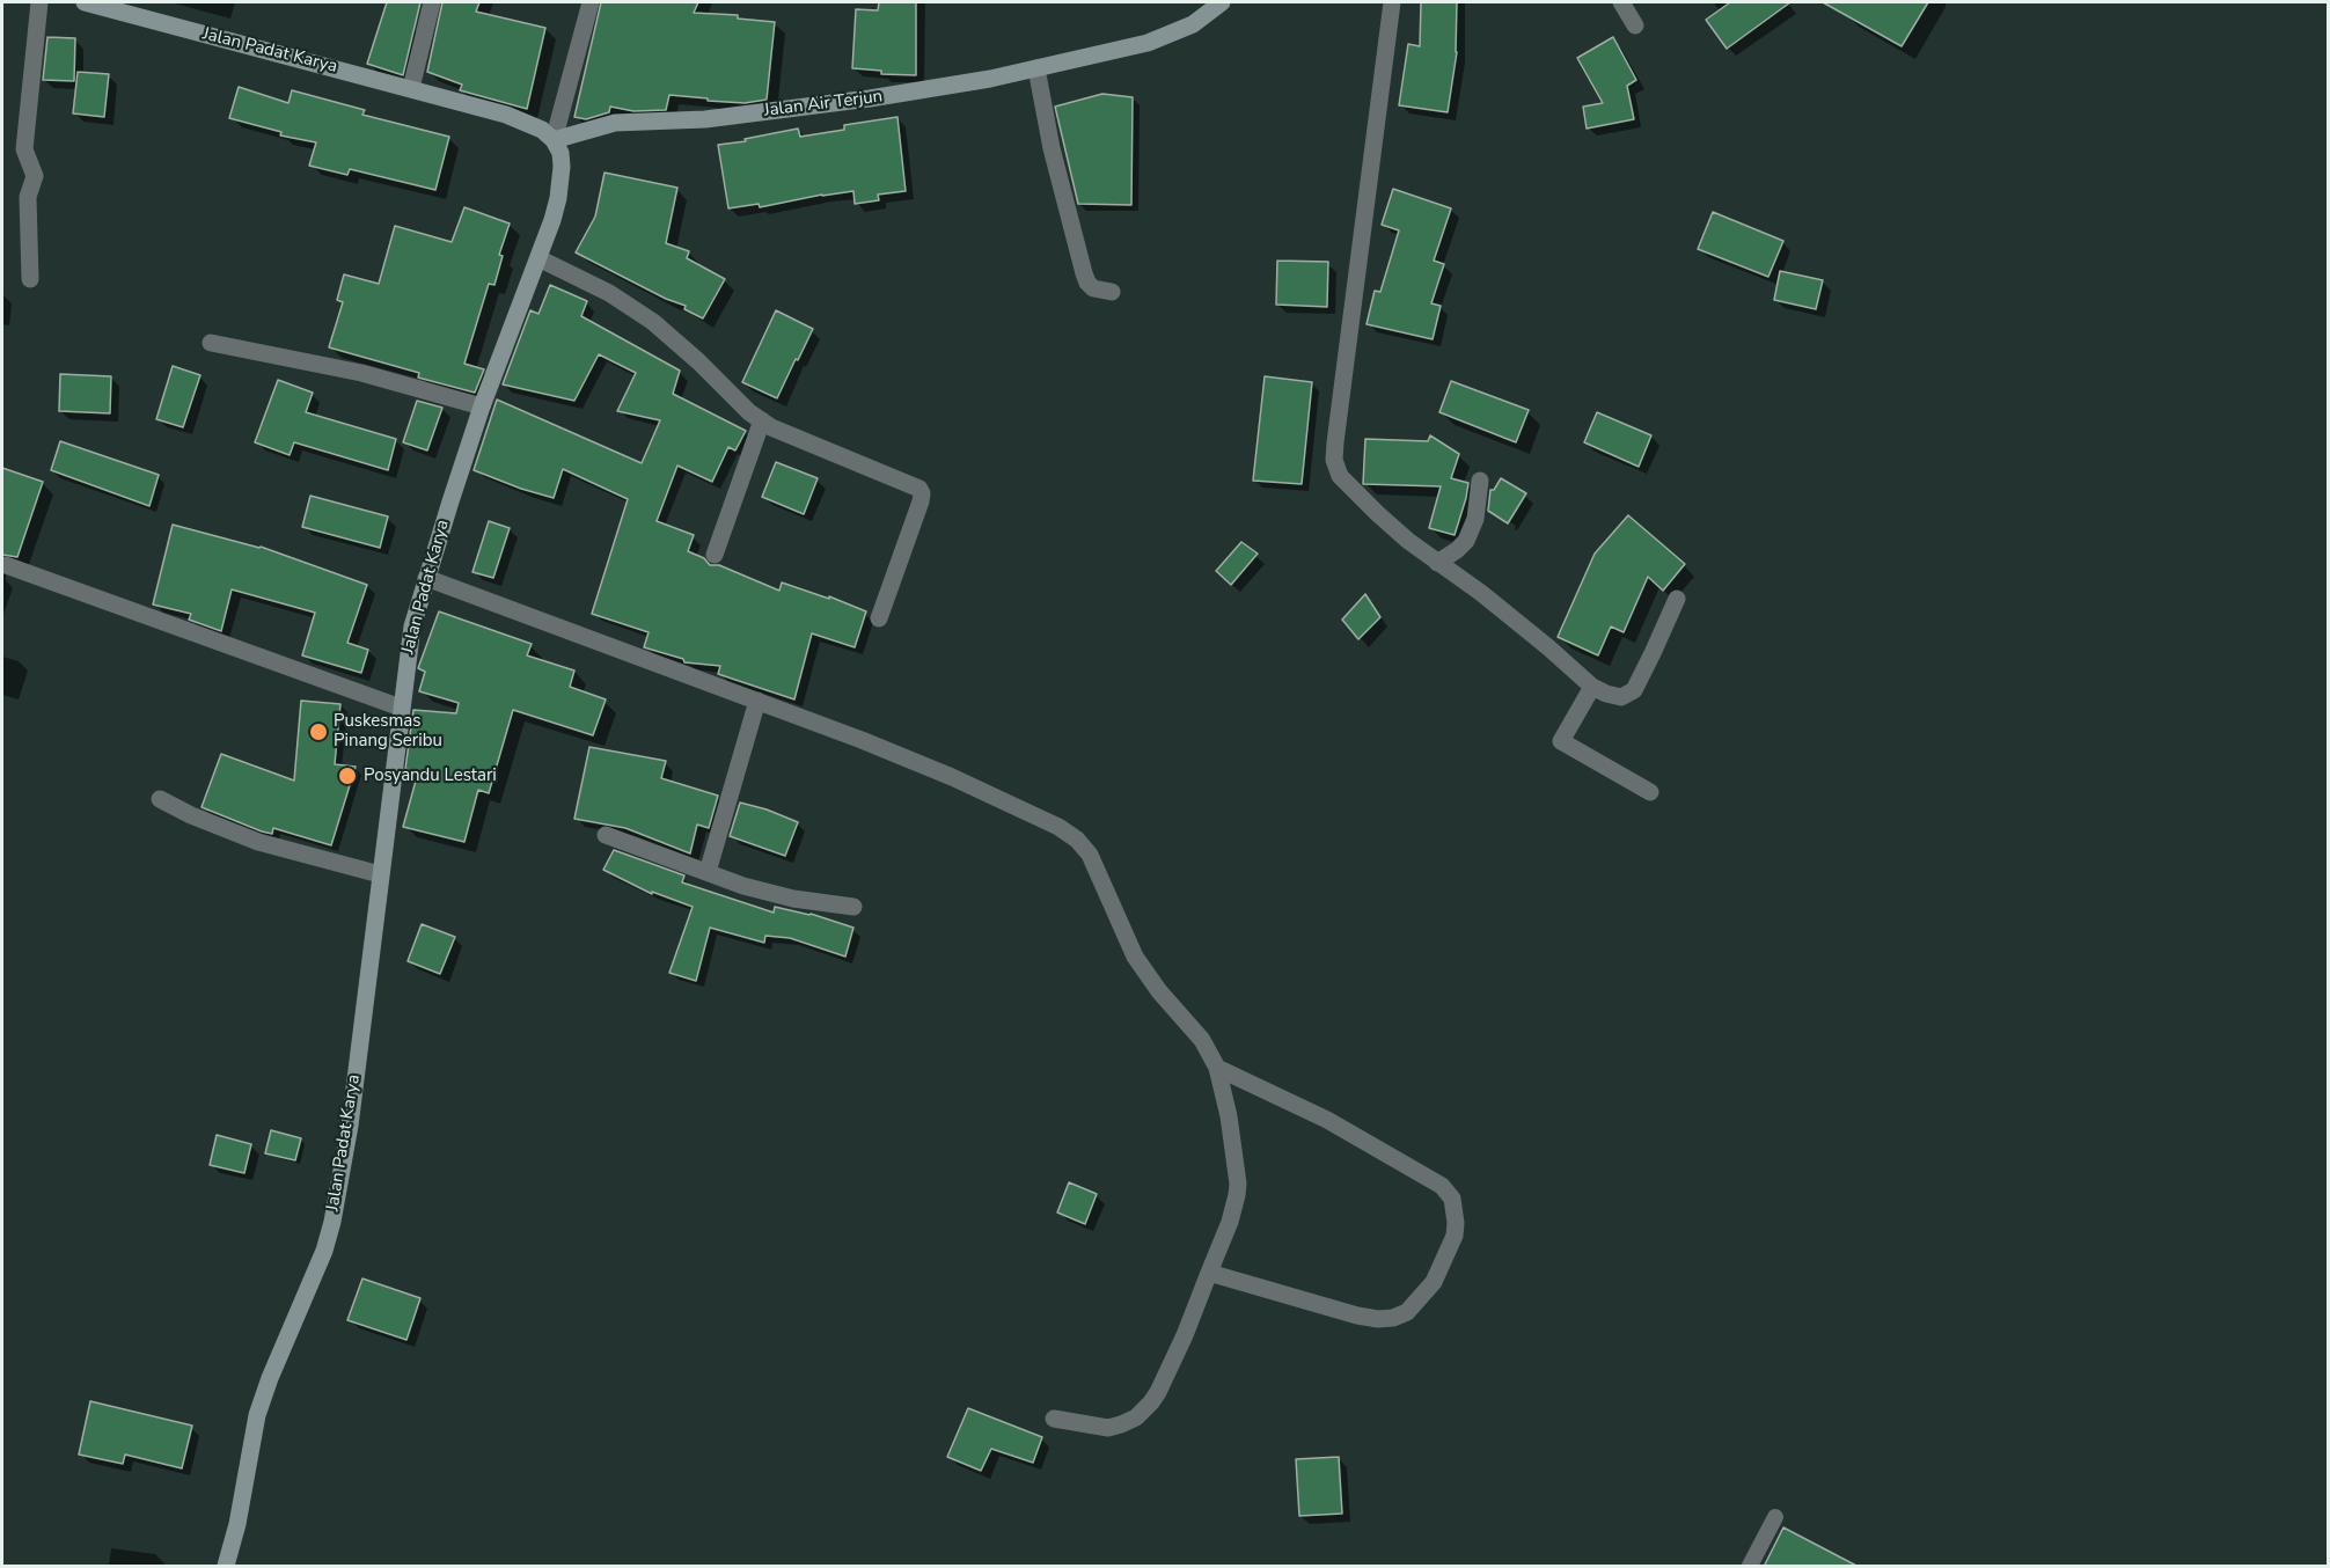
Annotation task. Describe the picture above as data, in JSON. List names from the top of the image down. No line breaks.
{"streets":{"main road":["Jalan Padat Karya","Jalan Air Terjun"]},"crossings":[["Jalan Padat Karya","Jalan Air Terjun"]],"places":["Puskesmas Pinang Seribu","Posyandu Lestari"]}
